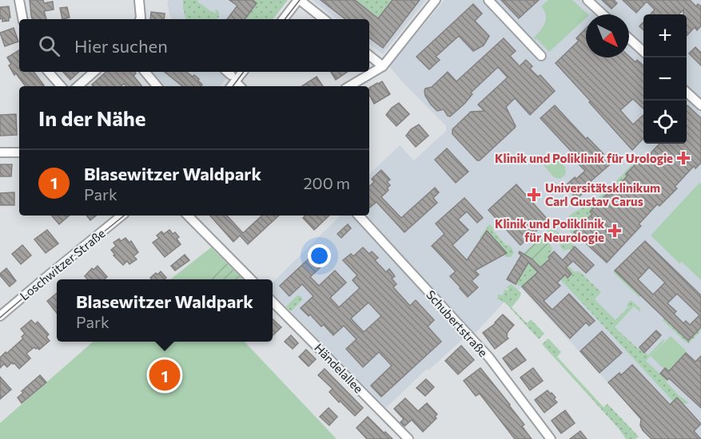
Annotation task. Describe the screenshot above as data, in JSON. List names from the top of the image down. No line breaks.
{"streets":{"street":["Loschwitzer Straße","Schubertstraße","Händelallee"]},"places":{"health":["Klinik und Poliklinik für Urologie","Universitätsklinikum Carl Gustav Carus","Klinik und Poliklinik für Neurologie"]},"north":"bottom right","page":{"map_buttons":["+","−"],"search":"Hier suchen","heading":"In der Nähe","list":[{"mark":"1","name":"Blasewitzer Waldpark","note":"Park","value":"200 m"}],"popup":["Blasewitzer Waldpark","Park"],"pins":"1"}}
